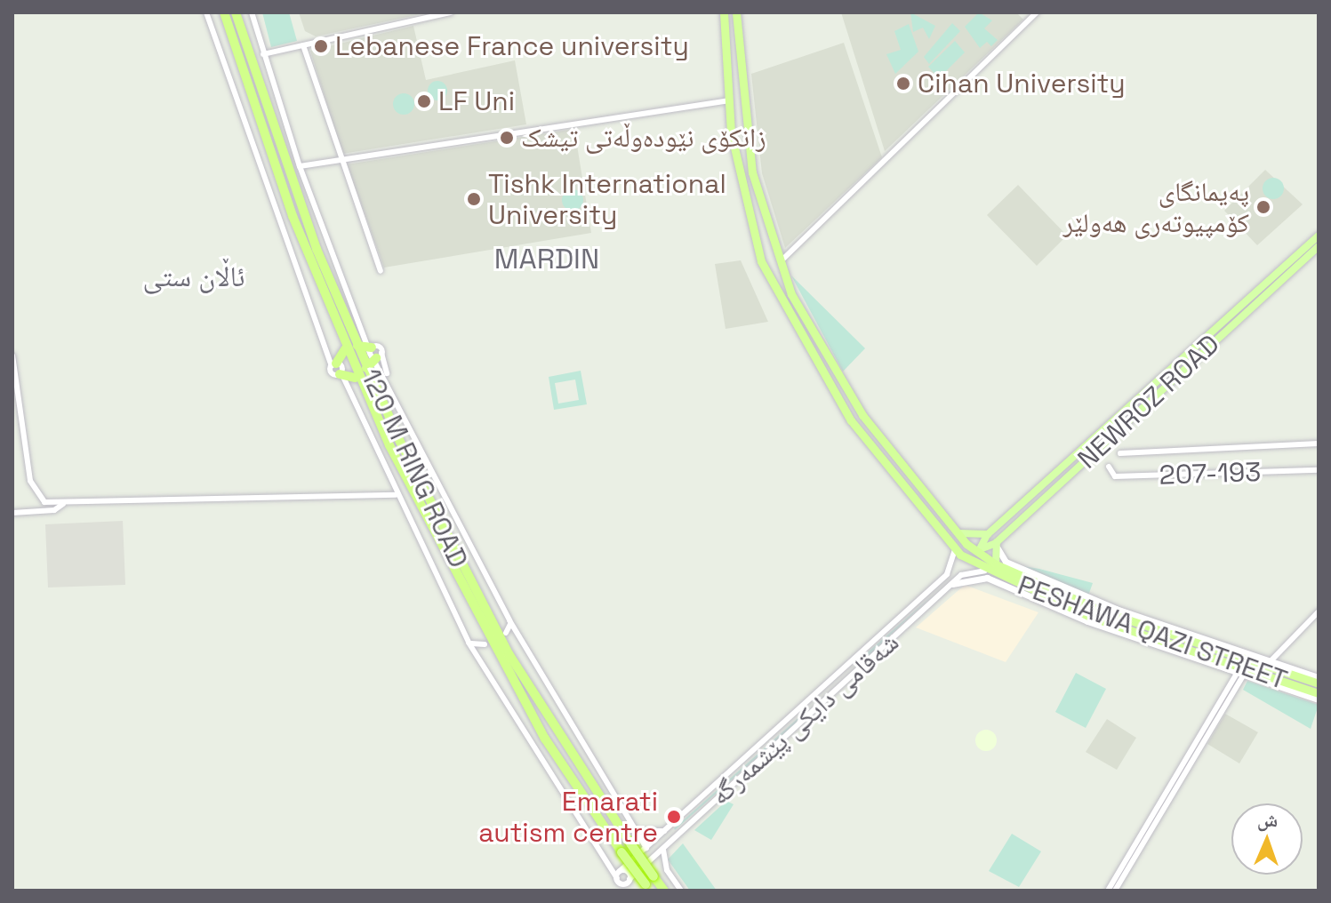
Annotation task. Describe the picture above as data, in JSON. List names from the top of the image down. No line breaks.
{"streets":{"highway":["120 M RING ROAD","PESHAWA QAZI STREET"],"main road":["NEWROZ ROAD"],"street":["207-193","شەقامی دایکی پێشمەرگە"]},"districts":["MARDIN","ئاڵان ستی"],"places":["Lebanese France university","Cihan University","LF Uni","زانکۆی نێودەوڵەتی تیشک","Tishk International University","پەیمانگای کۆمپیوتەری هەولێر","Emarati autism centre"],"north":"top"}
